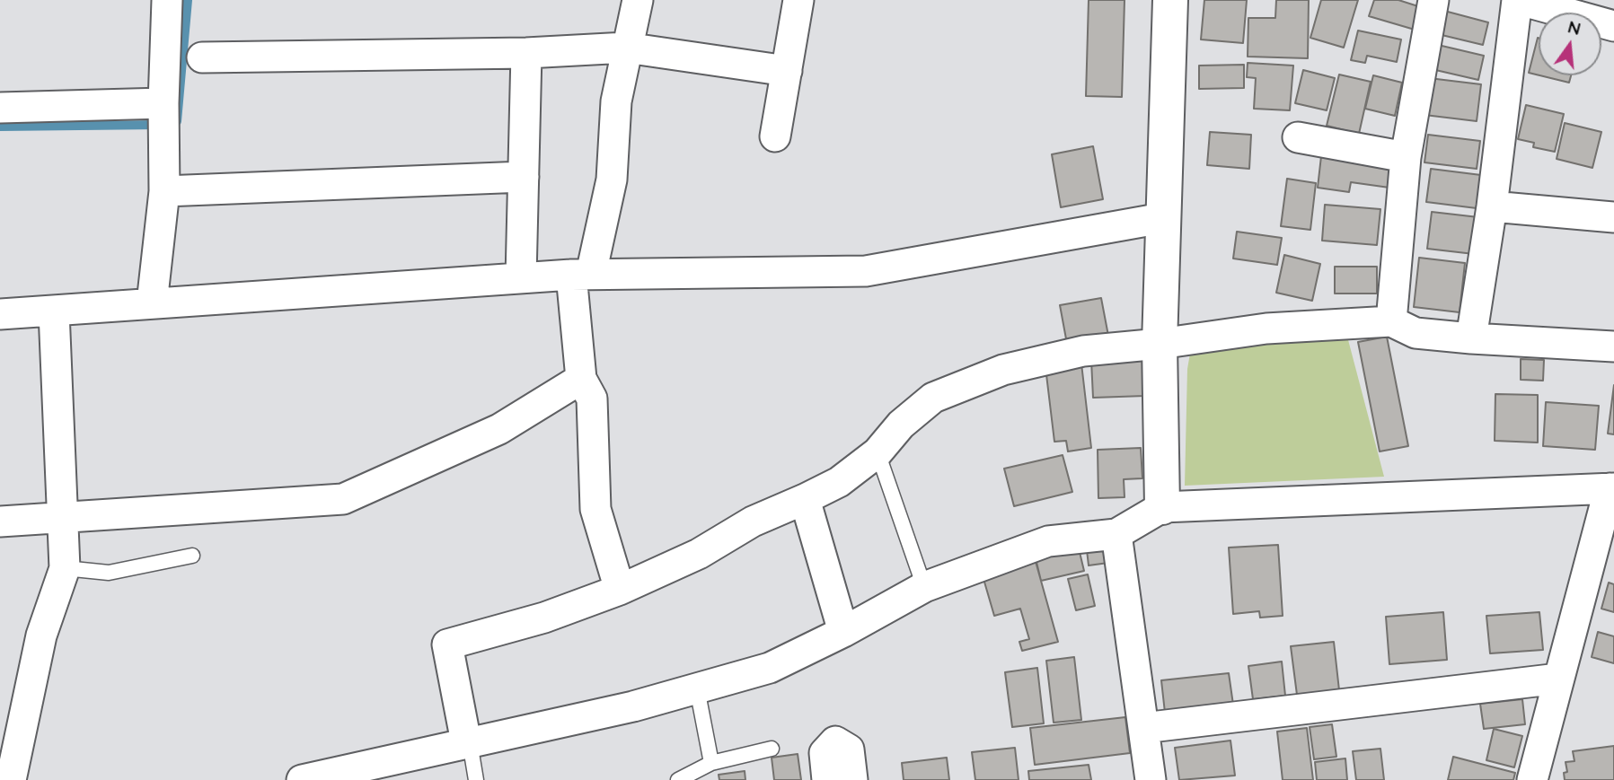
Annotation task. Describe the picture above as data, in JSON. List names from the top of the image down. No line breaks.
{"north":"top"}
